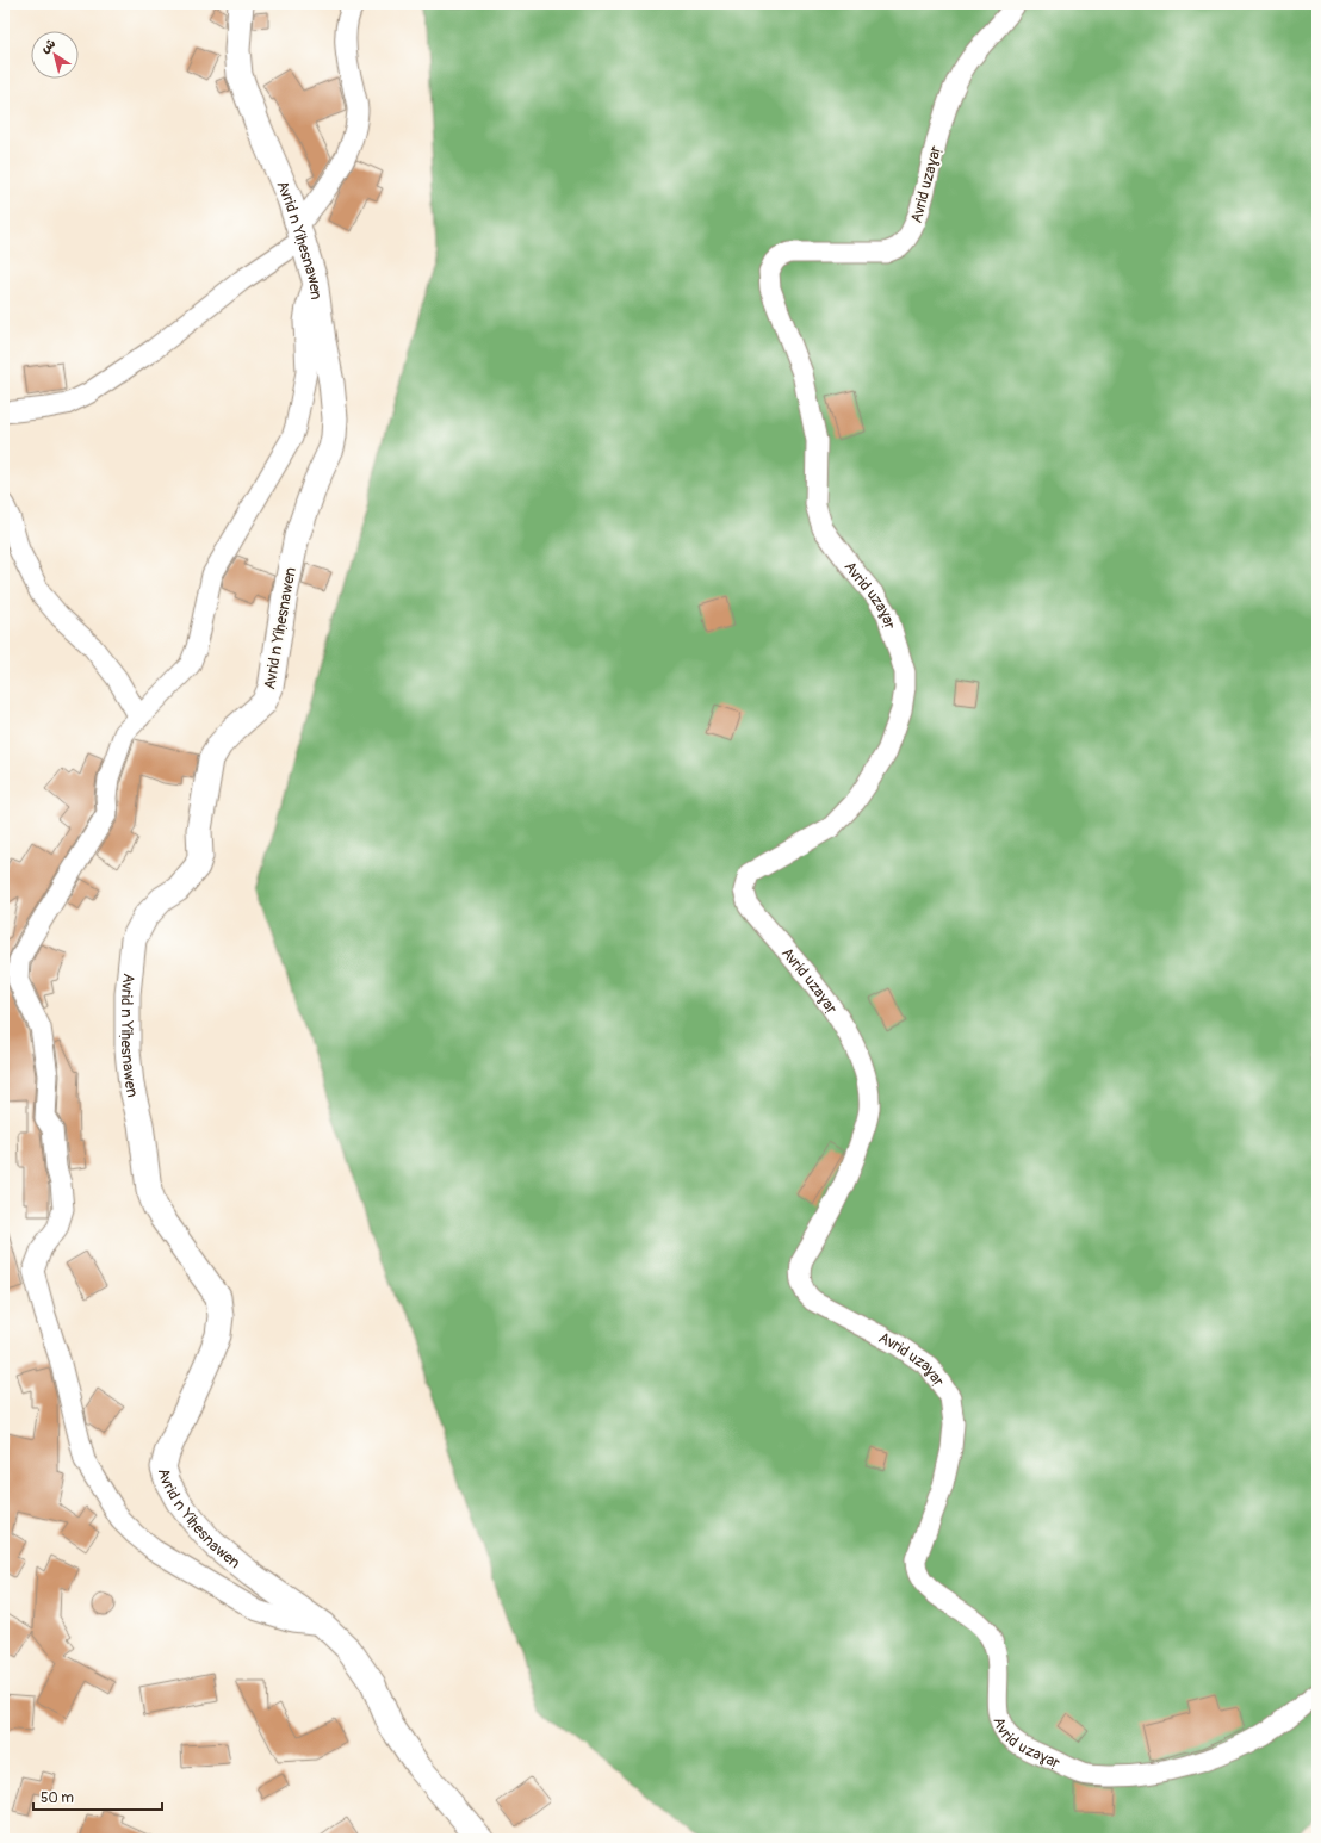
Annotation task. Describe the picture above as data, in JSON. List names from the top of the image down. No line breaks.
{"streets":{"street":["Avrid uzaɣaṛ","Avrid n Yiḥesnawen"]},"scale_bar":"50 m","north":"top left"}
